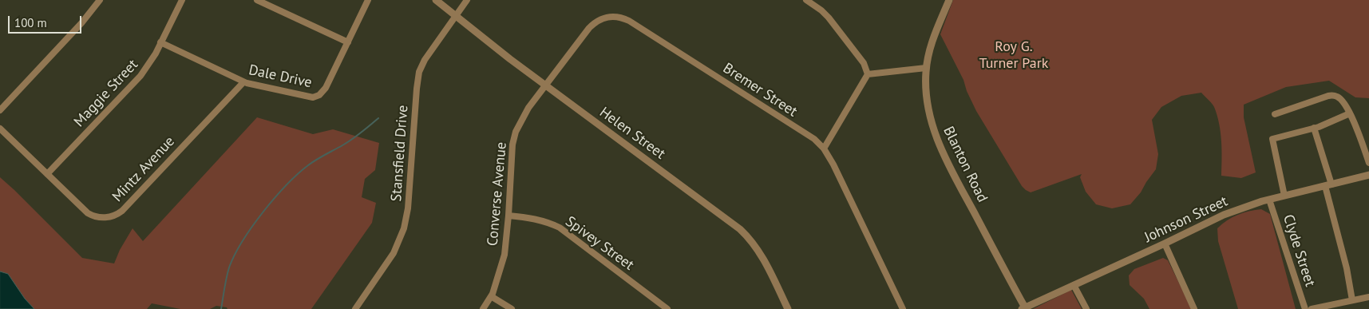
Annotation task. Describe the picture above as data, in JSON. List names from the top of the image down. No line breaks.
{"streets":{"street":["Dale Drive","Bremer Street","Maggie Street","Helen Street","Stansfield Drive","Blanton Road","Mintz Avenue","Converse Avenue","Johnson Street","Spivey Street","Clyde Street"]},"crossings":[["Dale Drive","Maggie Street"],["Dale Drive","Mintz Avenue"],["Bremer Street","Helen Street"],["Bremer Street","Converse Avenue"],["Maggie Street","Mintz Avenue"],["Helen Street","Stansfield Drive"],["Helen Street","Converse Avenue"],["Blanton Road","Johnson Street"],["Converse Avenue","Spivey Street"],["Johnson Street","Clyde Street"]],"parks":["Roy G. Turner Park"],"scale_bar":"100 m"}
